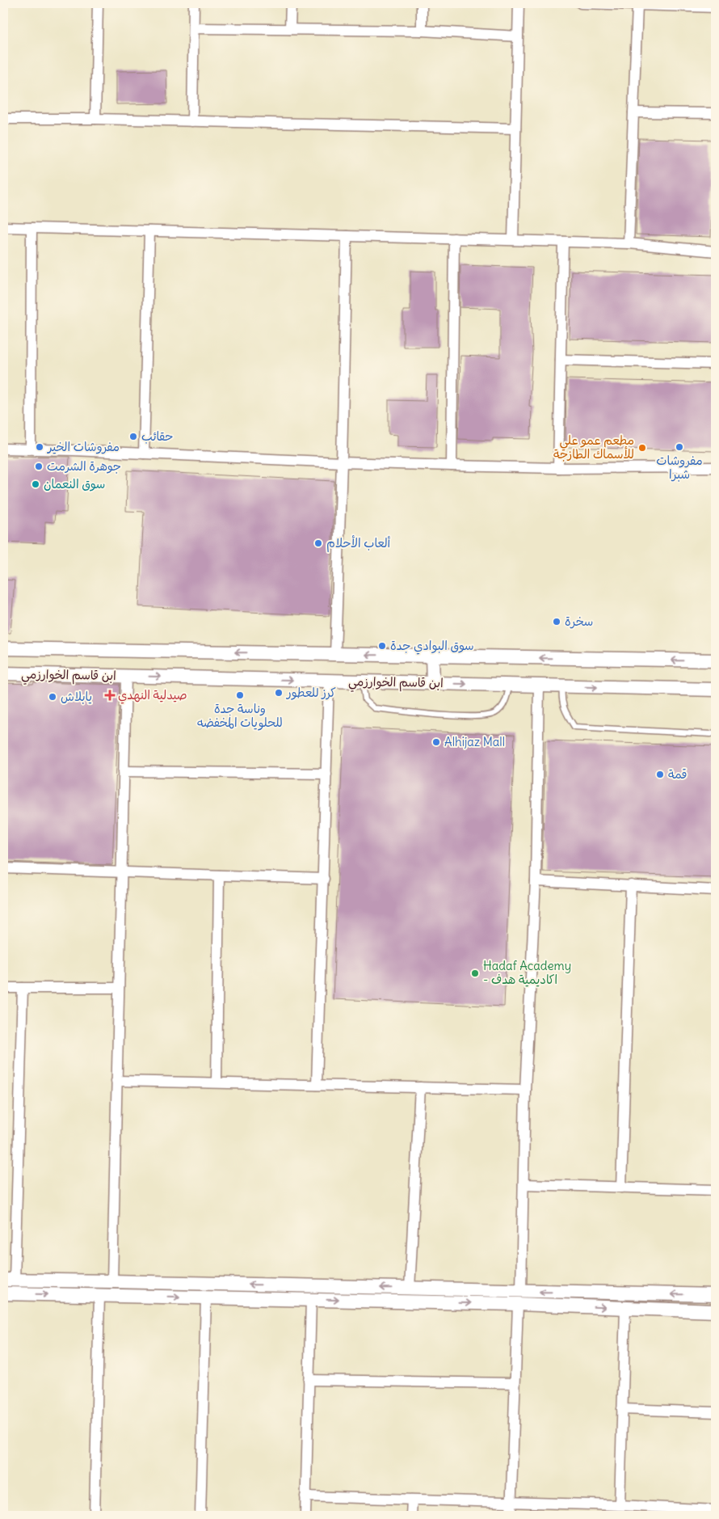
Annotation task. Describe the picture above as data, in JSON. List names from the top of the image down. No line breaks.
{"streets":{"street":["ابن قاسم الخوارزمي"]},"places":{"other":["حقائب","مفروشات الخير","مفروشات شبرا","مطعم عمو علي للأسماك الطازجة","جوهرة الشرمت","سوق النعمان","ألعاب الأحلام","سخرة","سوق البوادي جدة","كرز للعطور","وناسة جدة للحلويات المخفضه","يابلاش","Alhijaz Mall","قمة","Hadaf Academy - اكاديمية هدف"],"health":["صيدلية النهدي"]}}
